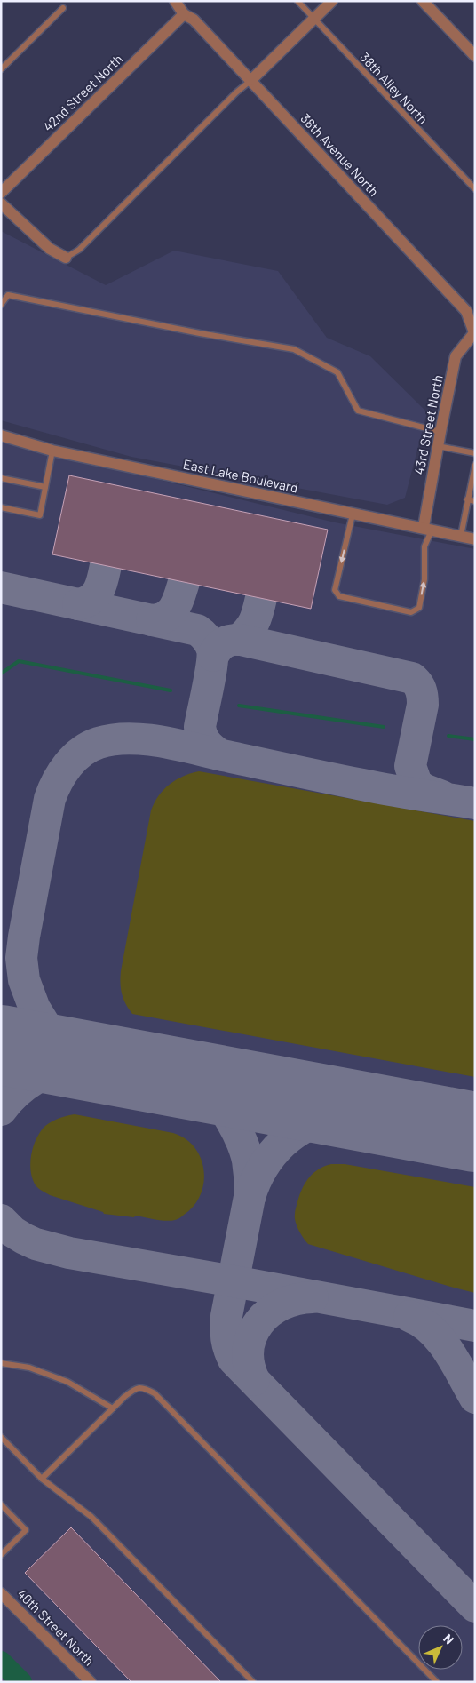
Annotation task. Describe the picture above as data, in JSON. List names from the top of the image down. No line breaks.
{"streets":{"street":["42nd Street North","38th Avenue North","43rd Street North","East Lake Boulevard","40th Street North"],"lane":["38th Alley North"]},"crossings":[["42nd Street North","38th Avenue North"],["38th Avenue North","43rd Street North"],["43rd Street North","East Lake Boulevard"]],"north":"top right"}
